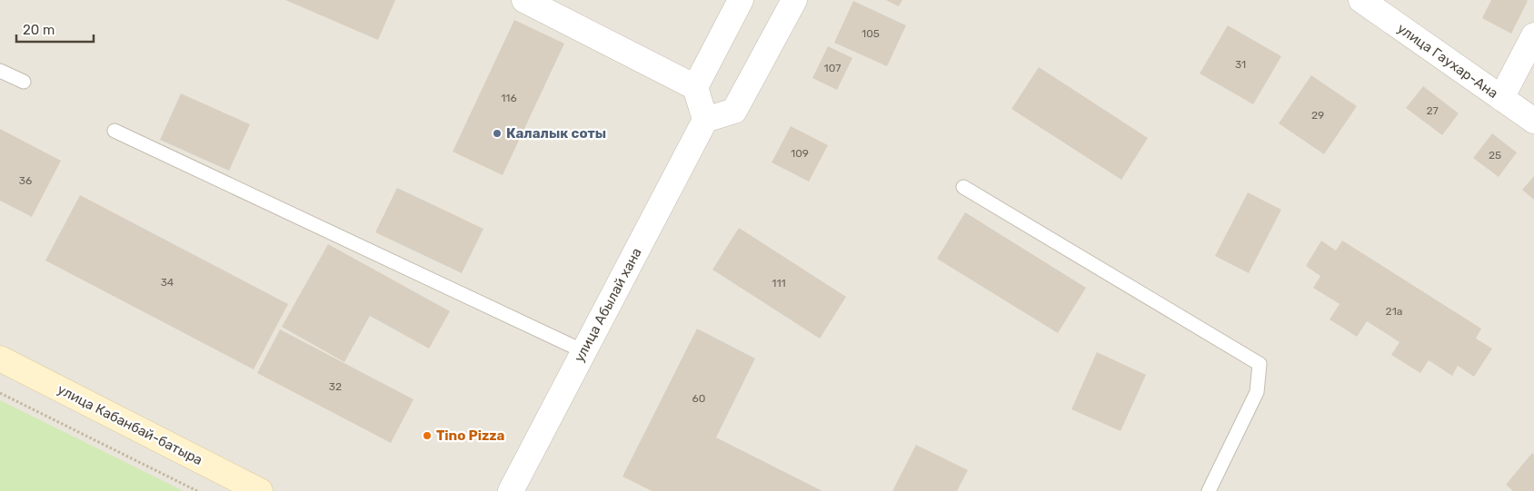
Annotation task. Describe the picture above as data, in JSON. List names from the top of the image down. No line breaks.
{"streets":{"main road":["улица Кабанбай-батыра"],"street":["улица Гаухар-Ана","улица Абылай хана"]},"places":["Калалык соты","Tino Pizza"],"house_numbers":["105","31","107","116","27","29","109","25","36","34","111","21а","32","60"],"scale_bar":"20 m"}
